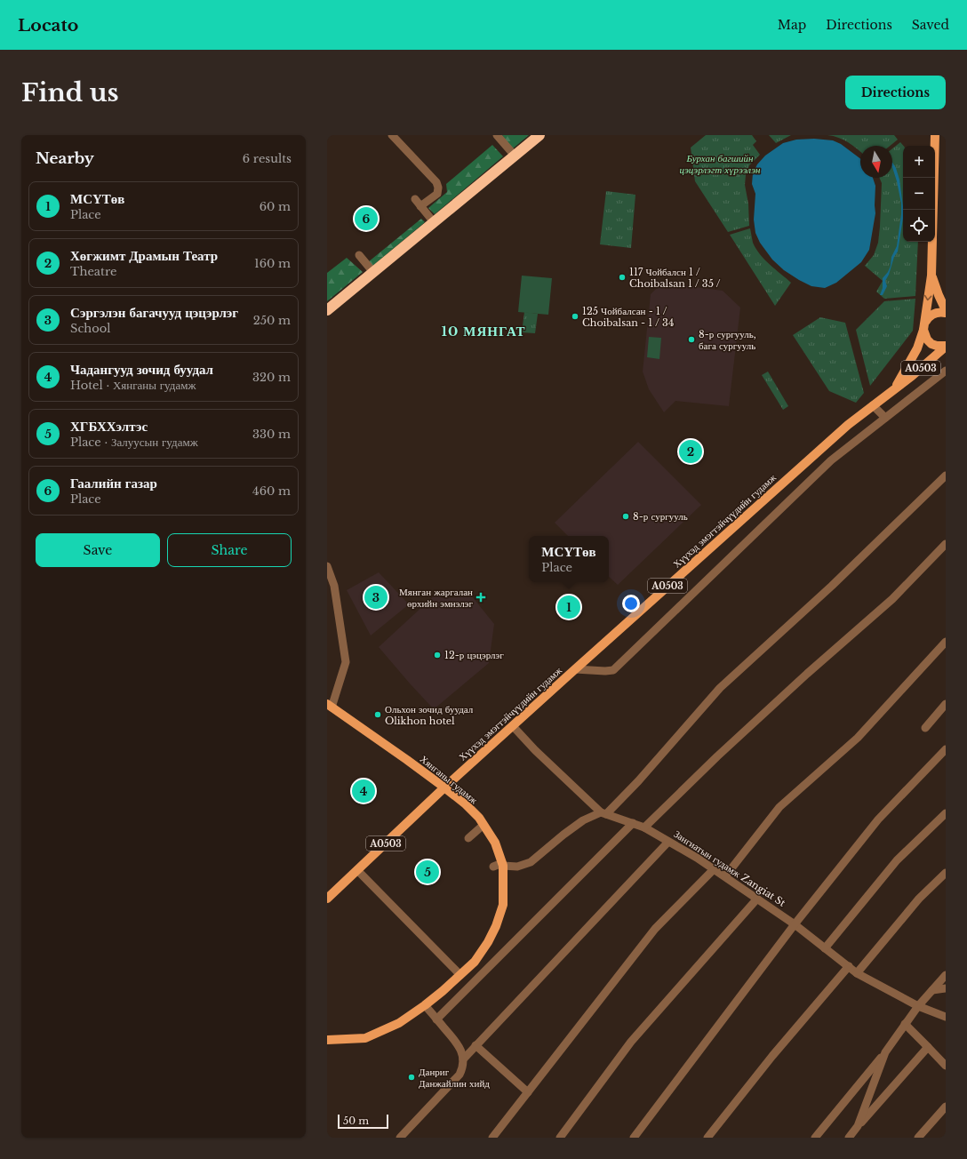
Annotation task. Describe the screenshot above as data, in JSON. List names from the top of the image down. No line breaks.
{"streets":{"main road":["A0503","Хүүхэд эмэгтэйчүүдийн гудамж","Хянганы гудамж"],"street":["Зангиатын гудамж Zangiat St"]},"crossings":[["A0503","Хүүхэд эмэгтэйчүүдийн гудамж"],["A0503","Хянганы гудамж"],["Хүүхэд эмэгтэйчүүдийн гудамж","Хянганы гудамж"],["Хүүхэд эмэгтэйчүүдийн гудамж","Зангиатын гудамж Zangiat St"]],"districts":["10 МЯНГАТ"],"parks":["Бурхан багшийн цэцэрлэгт хүрээлэн"],"places":{"other":["117 Чойбалсн 1 / Choibalsan 1 / 35 /","125 Чойбалсан - 1 / Choibalsan - 1 / 34","8-р сургууль, бага сургууль","8-р сургууль","12-р цэцэрлэг","Ольхон зочид буудал Olikhon hotel","Данриг Данжайлин хийд"],"health":["Мянган жаргалан өрхийн эмнэлэг"]},"scale_bar":"50 m","north":"bottom","page":{"header":"Locato","nav":["Map","Directions","Saved"],"buttons":["Directions",["Save","Share"]],"title":"Find us","heading":["Nearby","6 results"],"map_buttons":["+","−"],"list":[{"mark":"1","name":"МСҮТөв","note":"Place","value":"60 m"},{"mark":"2","name":"Хөгжимт Драмын Театр","note":"Theatre","value":"160 m"},{"mark":"3","name":"Сэргэлэн багачууд цэцэрлэг","note":"School","value":"250 m"},{"mark":"4","name":"Чадангууд зочид буудал","note":"Hotel · Хянганы гудамж","value":"320 m"},{"mark":"5","name":"ХГБХХэлтэс","note":"Place · Залуусын гудамж","value":"330 m"},{"mark":"6","name":"Гаалийн газар","note":"Place","value":"460 m"}],"pins":["6","2","3","1","4","5"],"popup":["МСҮТөв","Place"],"scale":"50 m"}}
